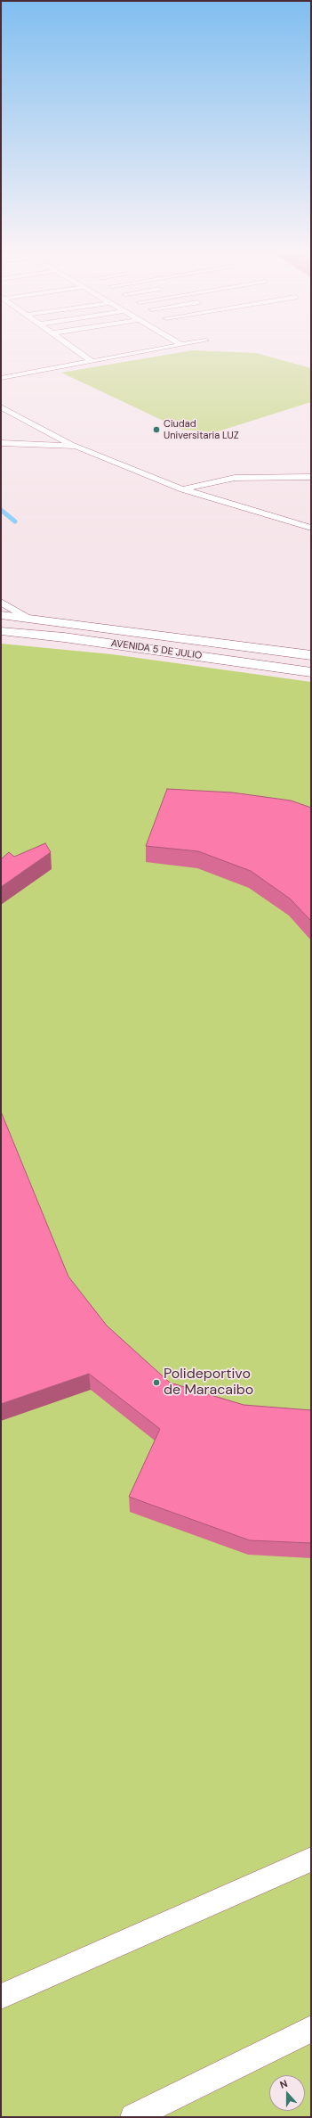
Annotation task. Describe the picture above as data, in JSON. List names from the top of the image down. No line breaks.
{"streets":{"main road":["AVENIDA 5 DE JULIO"]},"places":["Ciudad Universitaria LUZ","Polideportivo de Maracaibo"],"north":"top"}
